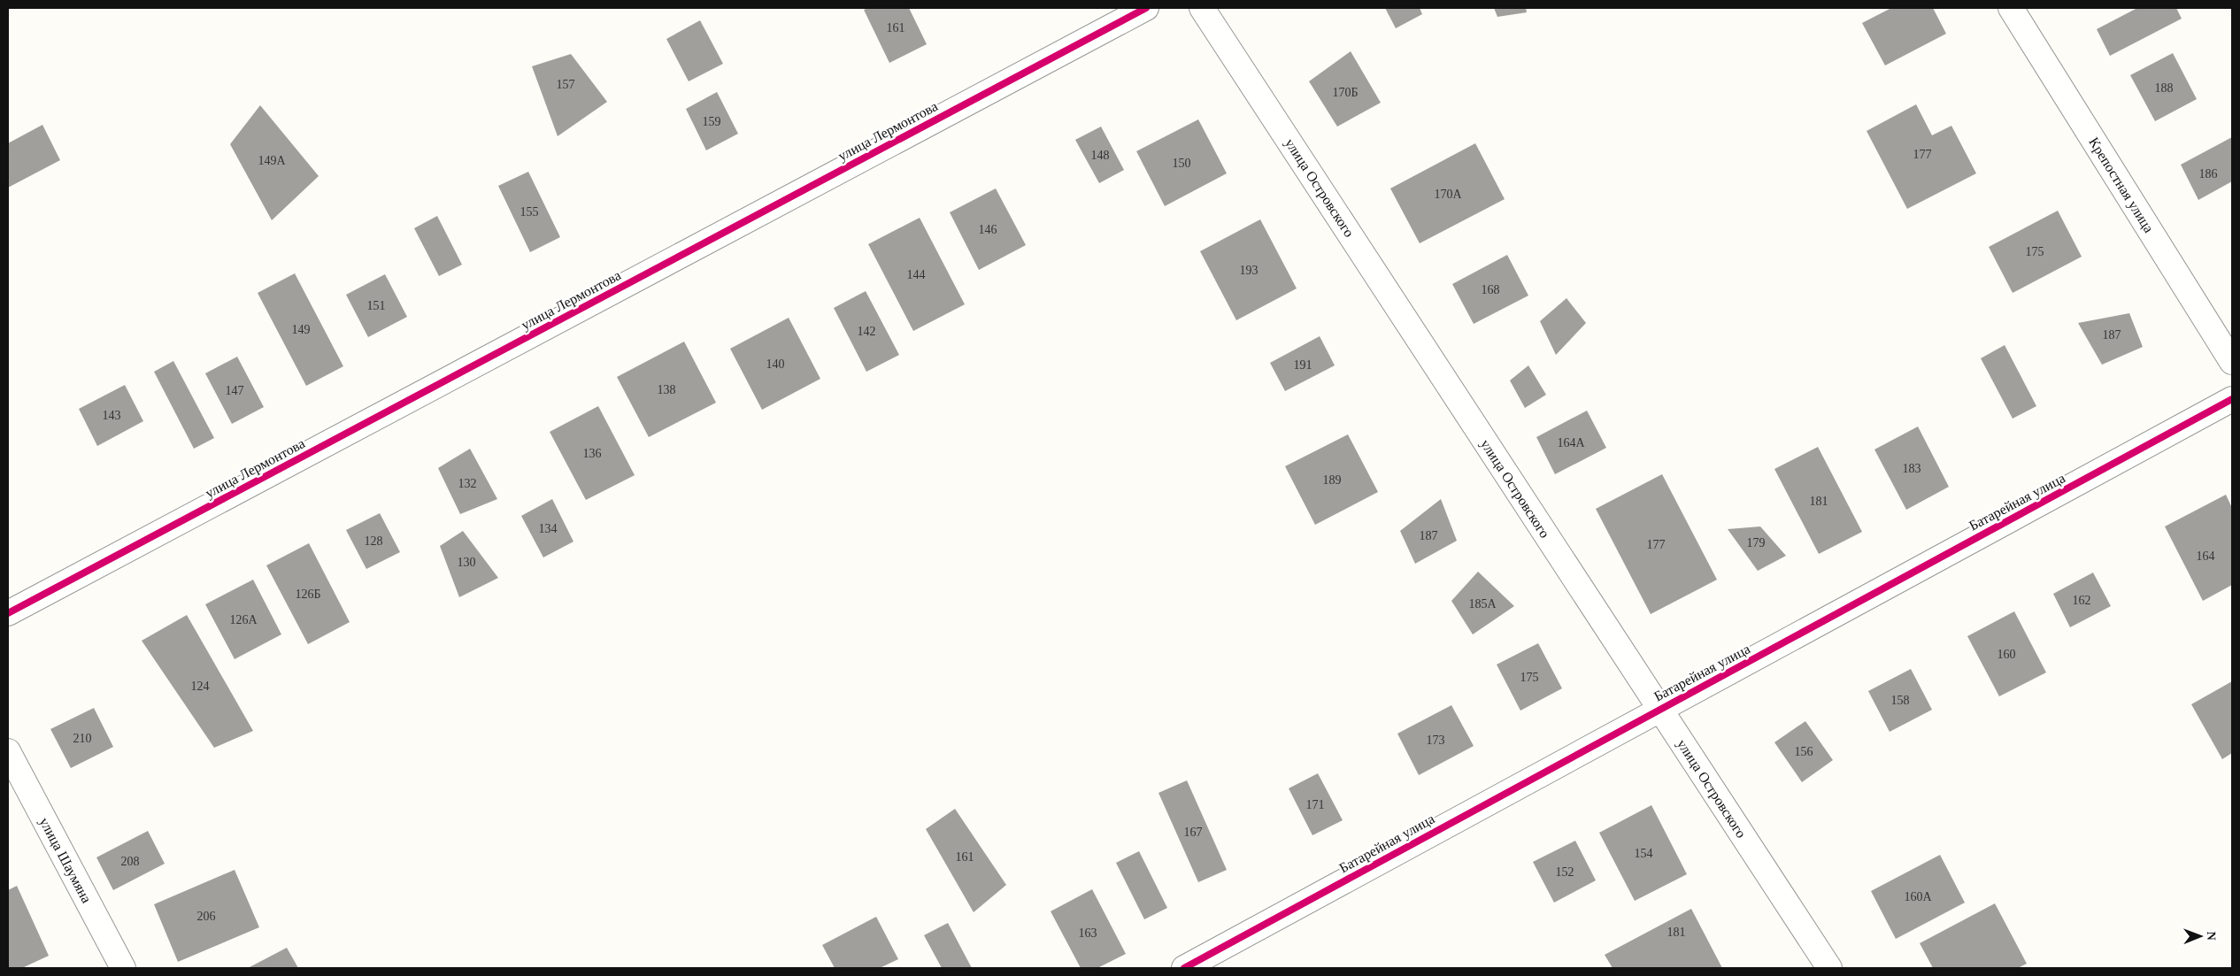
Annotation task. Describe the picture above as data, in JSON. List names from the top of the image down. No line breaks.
{"streets":{"street":["улица Лермонтова","Крепостная улица","улица Островского","Батарейная улица","улица Шаумяна"]},"crossings":[["улица Островского","Батарейная улица"]],"house_numbers":["161","157","188","170Б","159","177","148","149А","150","186","170А","155","146","175","193","144","168","151","149","142","187","140","191","138","147","143","164А","136","183","189","132","181","134","187","128","179","177","164","130","126Б","162","185А","126А","160","175","124","158","210","173","156","171","167","154","161","208","152","160А","206","181","163"],"north":"right"}
